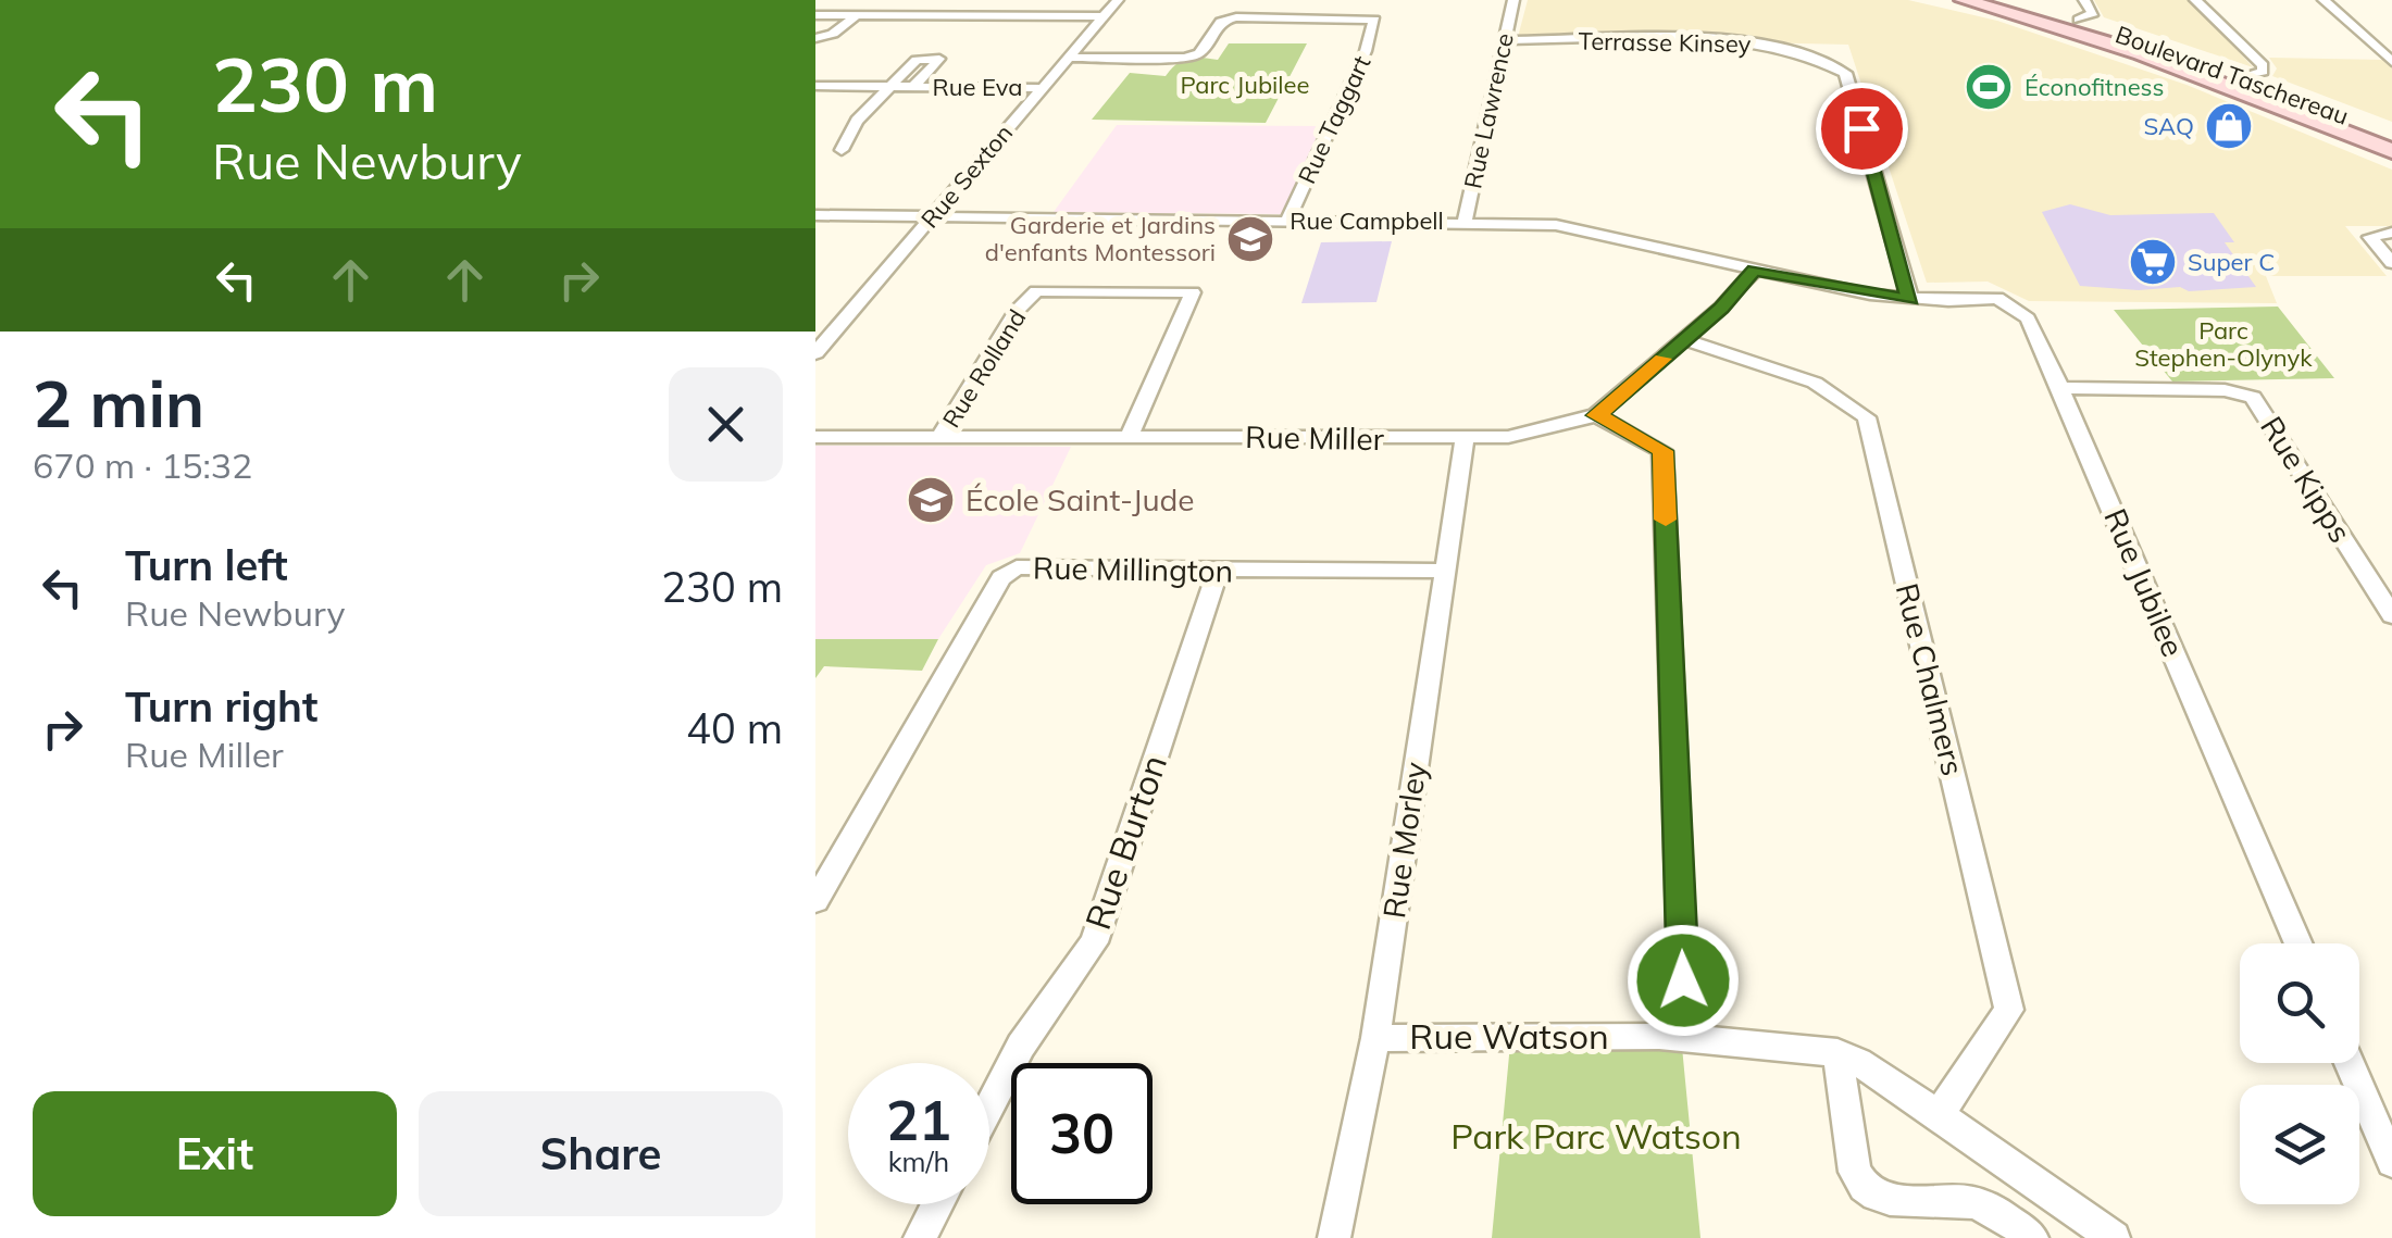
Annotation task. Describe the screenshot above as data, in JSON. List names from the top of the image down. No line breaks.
{"streets":{"main road":["Boulevard Taschereau"],"street":["Terrasse Kinsey","Rue Eva","Rue Lawrence","Rue Taggart","Rue Sexton","Rue Campbell","Rue Rolland","Rue Miller","Rue Kipps","Rue Millington","Rue Jubilee","Rue Chalmers","Rue Morley","Rue Burton","Rue Watson"]},"crossings":[["Terrasse Kinsey","Rue Lawrence"],["Terrasse Kinsey","Rue Campbell"],["Terrasse Kinsey","Rue Jubilee"],["Rue Eva","Rue Sexton"],["Rue Lawrence","Rue Campbell"],["Rue Taggart","Rue Sexton"],["Rue Taggart","Rue Campbell"],["Rue Sexton","Rue Campbell"],["Rue Campbell","Rue Miller"],["Rue Campbell","Rue Jubilee"],["Rue Rolland","Rue Miller"],["Rue Miller","Rue Chalmers"],["Rue Miller","Rue Morley"],["Rue Kipps","Rue Jubilee"],["Rue Millington","Rue Morley"],["Rue Millington","Rue Burton"],["Rue Chalmers","Rue Watson"],["Rue Morley","Rue Watson"]],"parks":["Parc Jubilee","Parc Stephen-Olynyk","Park Parc Watson"],"places":{"sports":["Éconofitness"],"shop":["SAQ"],"school or university":["Garderie et Jardins d'enfants Montessori","École Saint-Jude"],"supermarket":["Super C"]},"page":{"turn":["230 m","Rue Newbury"],"heading":["2 min","670 m · 15:32"],"list":[{"name":"Turn left","note":"Rue Newbury","value":"230 m"},{"name":"Turn right","note":"Rue Miller","value":"40 m"}],"speed":"21 km/h","limit":"30","buttons":["Exit","Share"]}}
